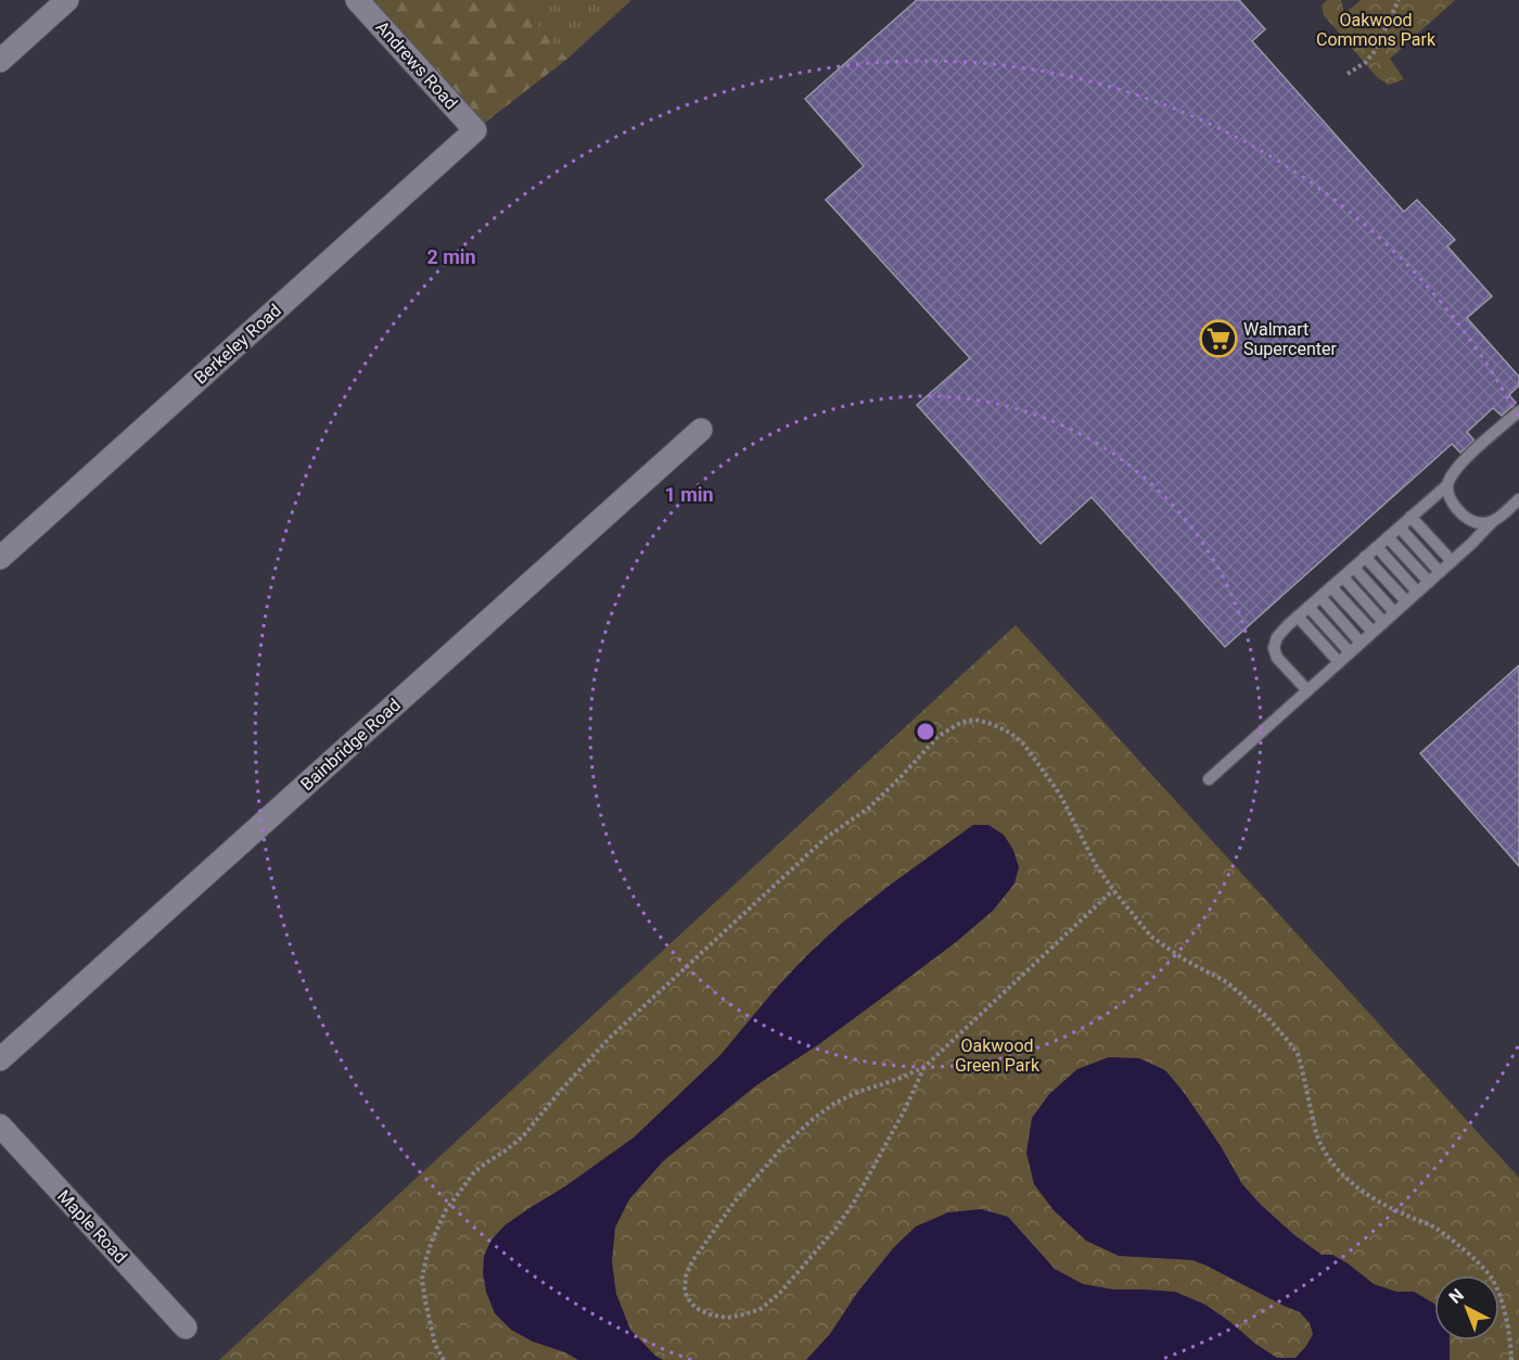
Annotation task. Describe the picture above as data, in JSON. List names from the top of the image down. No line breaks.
{"streets":{"street":["Andrews Road","Berkeley Road","Bainbridge Road","Maple Road"]},"crossings":[["Andrews Road","Berkeley Road"]],"parks":["Oakwood Commons Park","Oakwood Green Park"],"places":{"supermarket":["Walmart Supercenter"]},"north":"top left","rings":["2 min","1 min"]}
